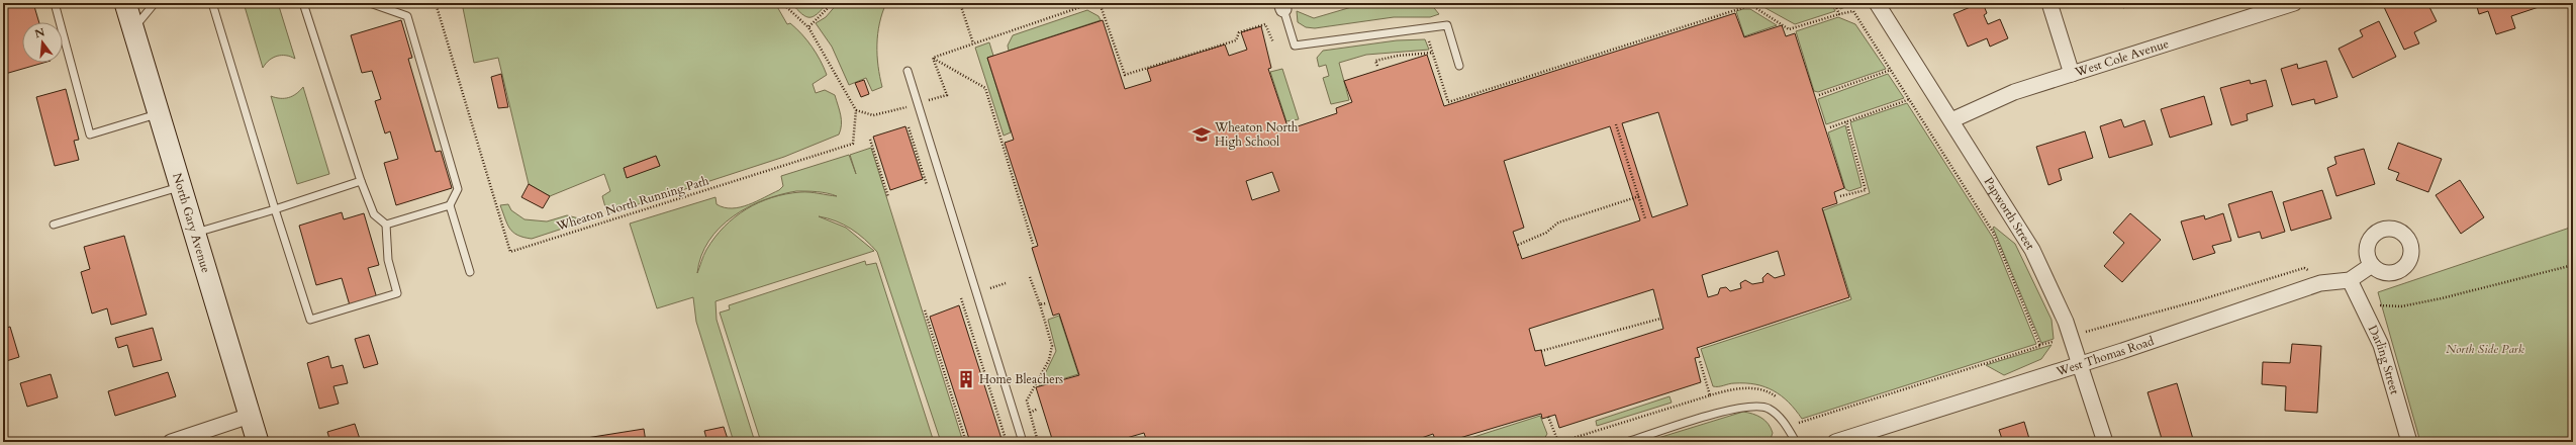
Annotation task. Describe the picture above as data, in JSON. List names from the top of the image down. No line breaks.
{"streets":{"street":["West Cole Avenue","Papworth Street","North Gary Avenue","West Thomas Road","Darling Street"],"path":["Wheaton North Running Path"]},"crossings":[["West Cole Avenue","Papworth Street"],["Papworth Street","West Thomas Road"],["West Thomas Road","Darling Street"]],"parks":["North Side Park"],"places":{"school or university":["Wheaton North High School"],"building":["Home Bleachers"]},"north":"top"}
